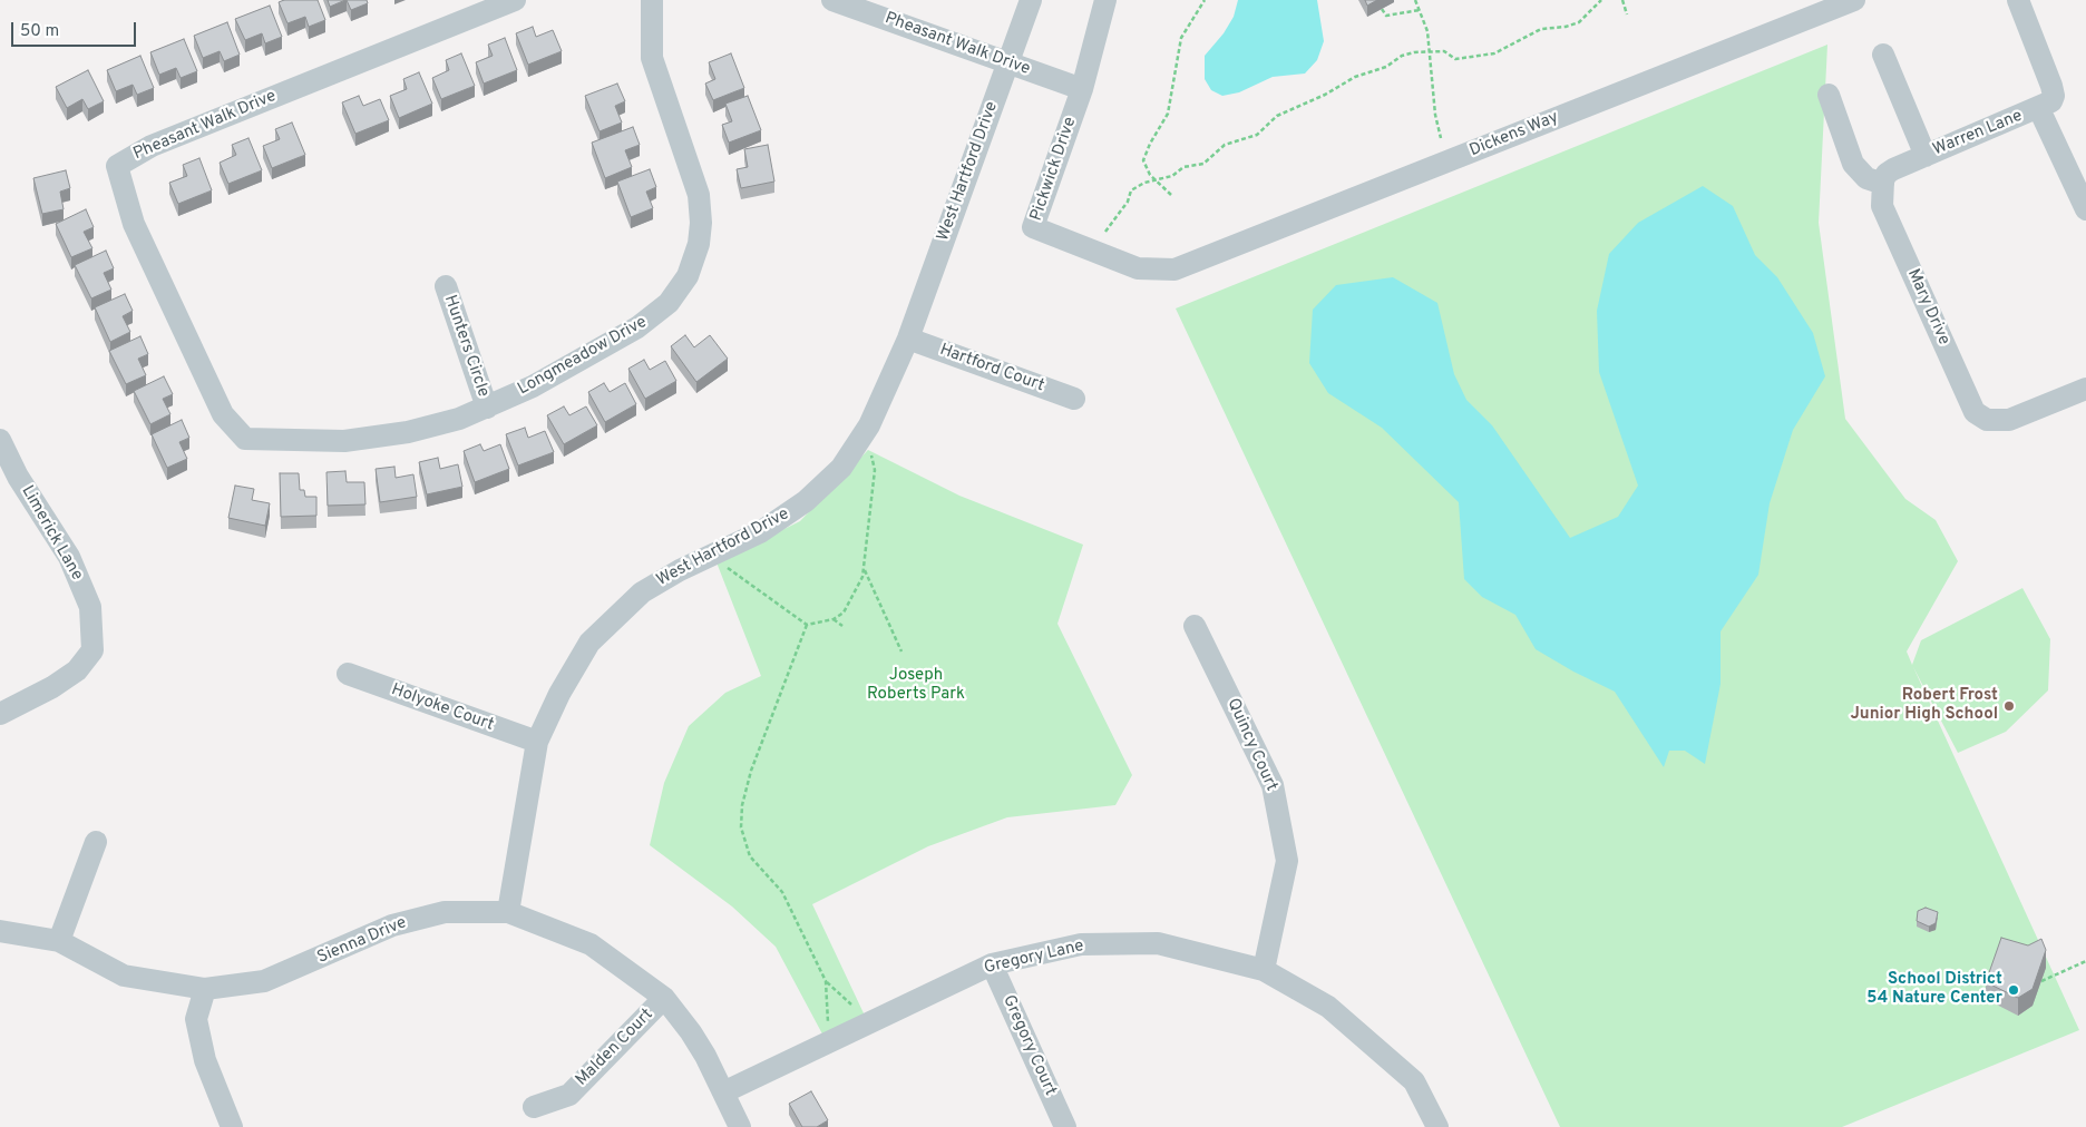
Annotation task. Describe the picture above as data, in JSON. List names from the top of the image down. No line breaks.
{"streets":{"street":["Pheasant Walk Drive","Warren Lane","Dickens Way","Pickwick Drive","West Hartford Drive","Mary Drive","Hunters Circle","Longmeadow Drive","Hartford Court","Limerick Lane","Holyoke Court","Quincy Court","Sienna Drive","Gregory Lane","Gregory Court","Malden Court"]},"crossings":[["Pheasant Walk Drive","Pickwick Drive"],["Pheasant Walk Drive","West Hartford Drive"],["Pheasant Walk Drive","Longmeadow Drive"],["Warren Lane","Mary Drive"],["Dickens Way","Pickwick Drive"],["West Hartford Drive","Hartford Court"],["West Hartford Drive","Holyoke Court"],["West Hartford Drive","Sienna Drive"],["Hunters Circle","Longmeadow Drive"],["Quincy Court","Gregory Lane"],["Sienna Drive","Gregory Lane"],["Sienna Drive","Malden Court"],["Gregory Lane","Gregory Court"]],"parks":["Joseph Roberts Park"],"places":["Robert Frost Junior High School","School District 54 Nature Center"],"scale_bar":"50 m"}
